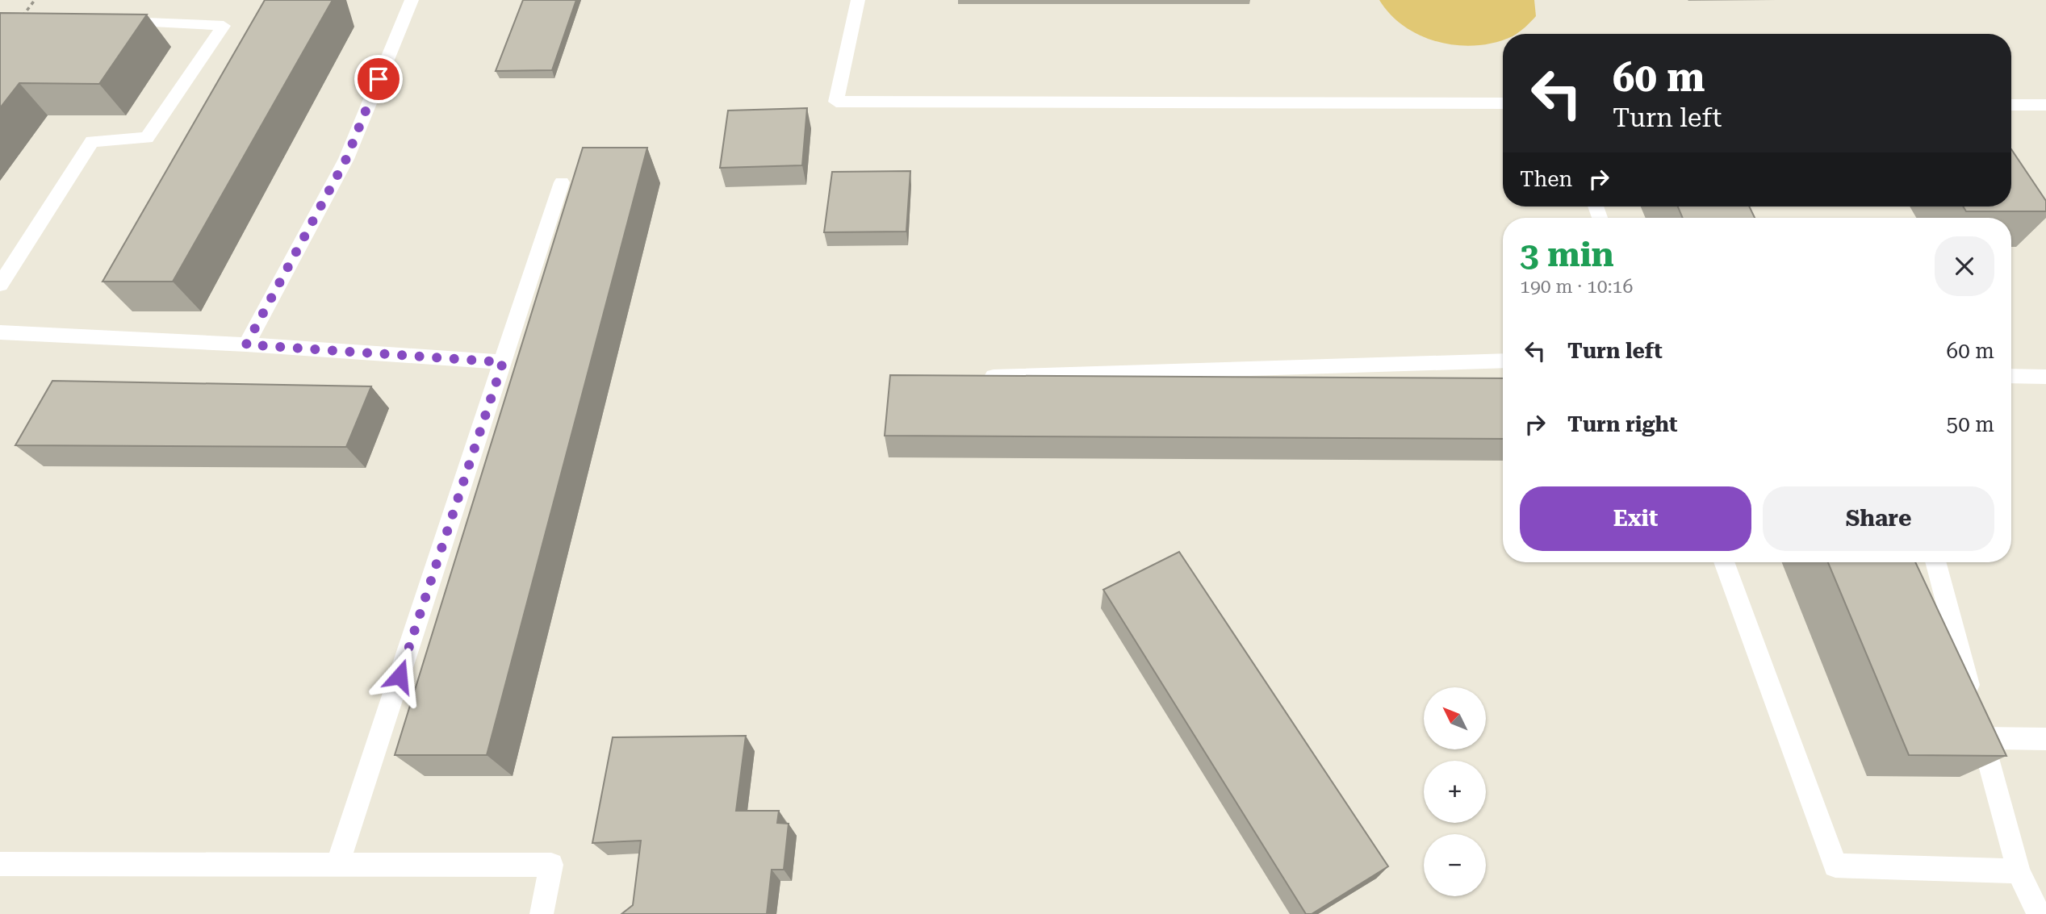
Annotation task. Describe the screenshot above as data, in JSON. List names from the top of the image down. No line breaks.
{"north":"top left","page":{"turn":["60 m","Turn left"],"then":"Then","heading":["3 min","190 m · 10:16"],"list":[{"name":"Turn left","value":"60 m"},{"name":"Turn right","value":"50 m"}],"buttons":["Exit","Share"],"map_buttons":["+","−"]}}
